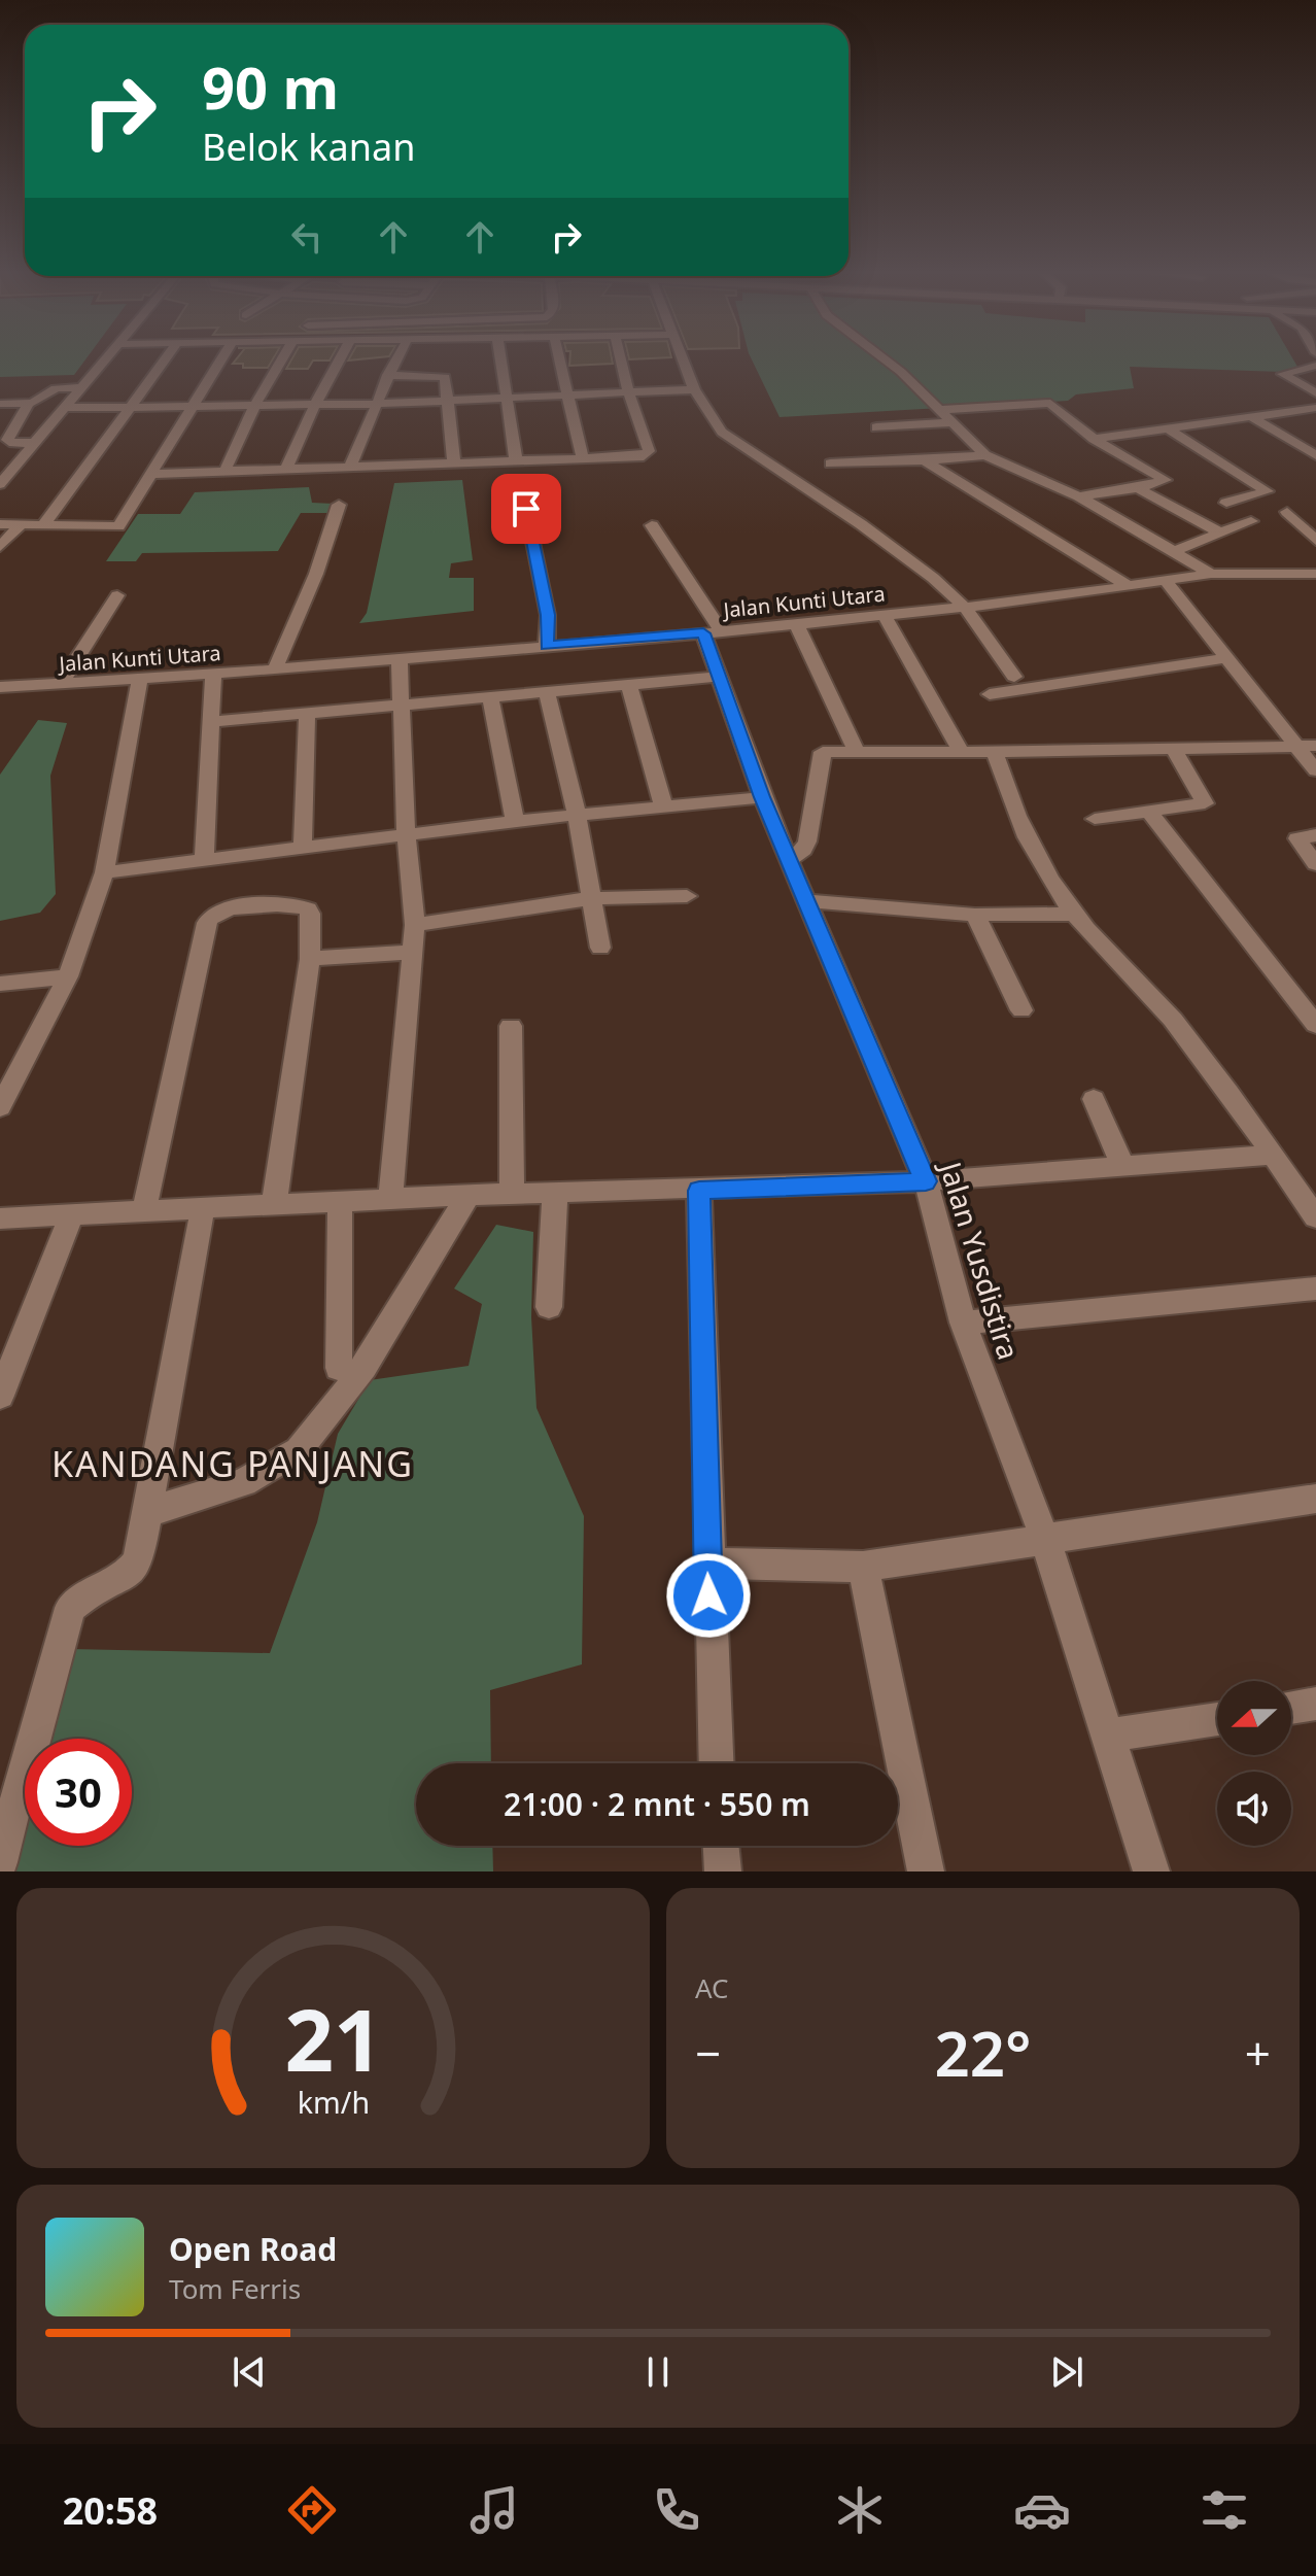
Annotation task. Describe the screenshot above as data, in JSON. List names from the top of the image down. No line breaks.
{"streets":{"street":["Jalan Kunti Utara","Jalan Yusdistira"]},"crossings":[["Jalan Kunti Utara","Jalan Yusdistira"]],"districts":["KANDANG PANJANG"],"north":"left","page":{"turn":["90 m","Belok kanan"],"limit":"30","trip":"21:00 · 2 mnt · 550 m","tile":"AC","heat":["−","22°","+"],"song":["Open Road","Tom Ferris"],"tabs":"20:58","gauge":["21","km/h"]}}
